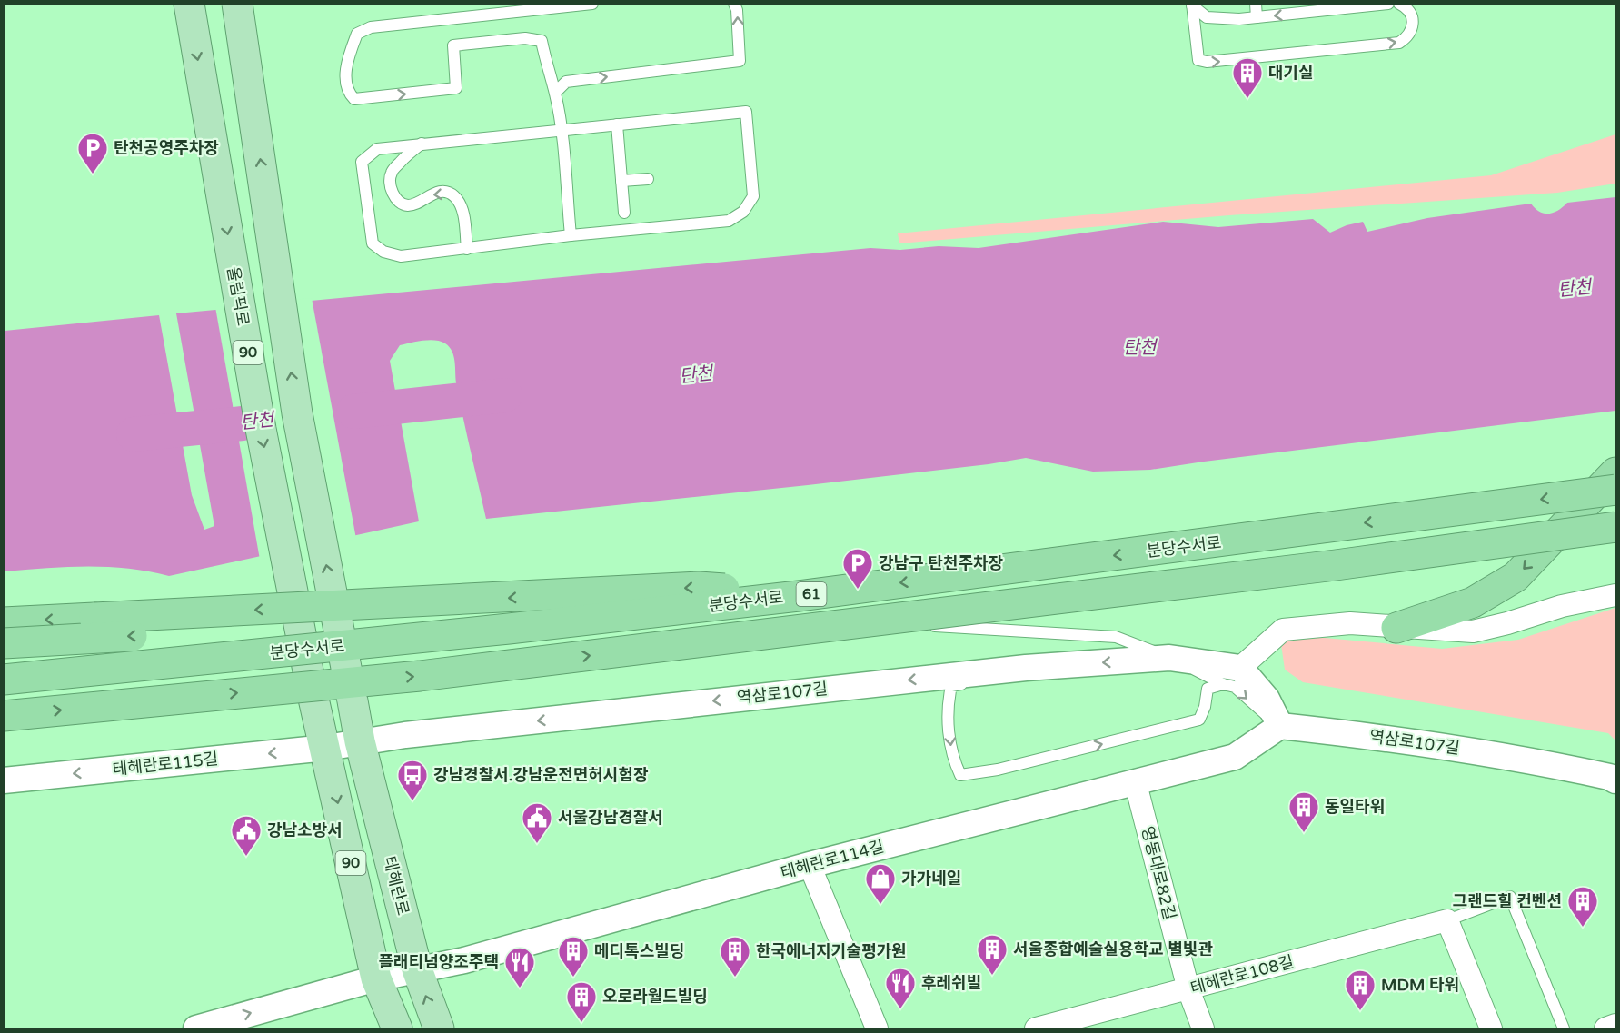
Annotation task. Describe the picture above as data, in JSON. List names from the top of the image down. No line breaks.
{"streets":{"highway":["분당수서로","61"],"main road":["올림픽로","90","테헤란로"],"street":["역삼로107길","테헤란로115길","테헤란로114길","영동대로82길","테헤란로108길"]},"crossings":[["올림픽로","90"],["올림픽로","역삼로107길"],["올림픽로","테헤란로115길"],["90","역삼로107길"],["90","테헤란로115길"],["90","테헤란로114길"],["90","테헤란로"],["역삼로107길","테헤란로115길"],["역삼로107길","테헤란로114길"],["역삼로107길","테헤란로"],["테헤란로114길","영동대로82길"],["테헤란로114길","테헤란로"],["영동대로82길","테헤란로108길"]],"one_way":["역삼로107길","테헤란로115길"],"water":["탄천"],"places":{"building":["대기실","동일타워","그랜드힐 컨벤션","서울종합예술실용학교 별빛관","메디톡스빌딩","한국에너지기술평가원","MDM 타워","오로라월드빌딩"],"parking":["탄천공영주차장","강남구 탄천주차장"],"bus stop":["강남경찰서.강남운전면허시험장"],"public building":["서울강남경찰서","강남소방서"],"shop":["가가네일"],"restaurant":["플래티넘양조주택","후레쉬빌"]}}
